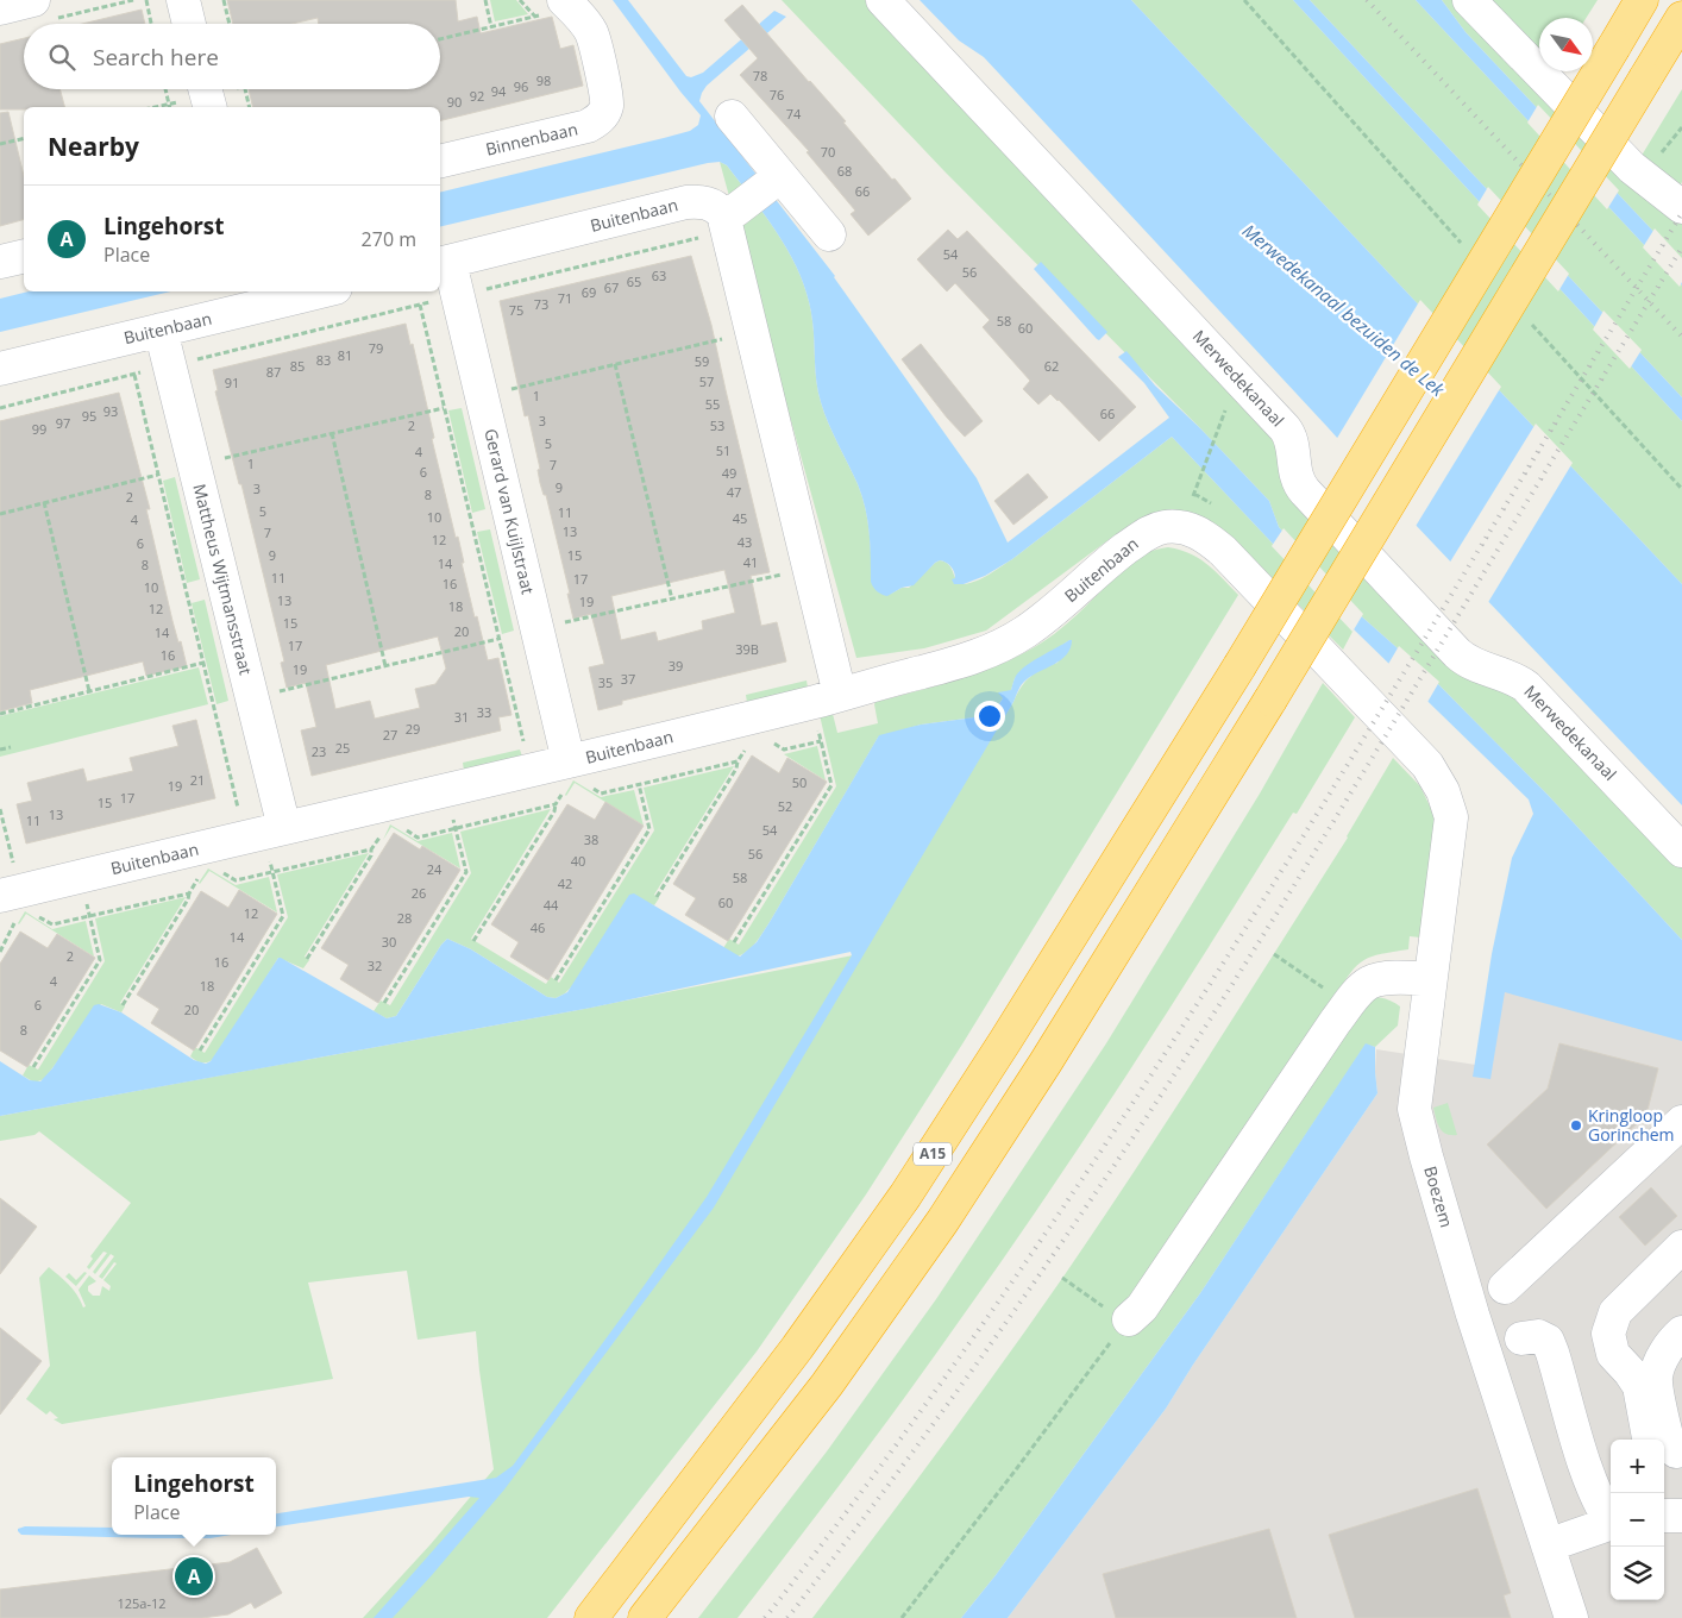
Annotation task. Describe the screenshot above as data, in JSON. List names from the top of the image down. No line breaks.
{"streets":{"highway":["A15"],"street":["Binnenbaan","Buitenbaan","Merwedekanaal","Gerard van Kuijlstraat","Mattheus Wijtmansstraat","Boezem"]},"crossings":[["Buitenbaan","Gerard van Kuijlstraat"],["Buitenbaan","Mattheus Wijtmansstraat"],["Buitenbaan","Boezem"]],"water":["Merwedekanaal bezuiden de Lek"],"places":["Kringloop Gorinchem"],"house_numbers":["78","98","96","94","76","92","90","74","70","68","66","54","56","63","65","67","69","71","73","75","58","60","79","81","83","59","85","62","87","57","91","1","55","93","66","95","3","97","2","53","99","5","51","4","1","7","6","49","9","3","47","8","2","5","11","10","45","4","13","7","12","43","6","9","15","41","14","8","11","17","16","10","13","19","18","12","15","20","14","17","39B","16","39","19","37","35","33","31","29","27","25","23","21","50","19","17","15","52","13","11","54","38","56","40","24","58","42","26","60","44","12","28","46","14","30","2","16","32","4","18","6","20","8","125a-12"],"north":"bottom right","page":{"search":"Search here","heading":"Nearby","list":[{"mark":"A","name":"Lingehorst","note":"Place","value":"270 m"}],"map_buttons":["+","−"],"popup":["Lingehorst","Place"],"pins":"A"}}
